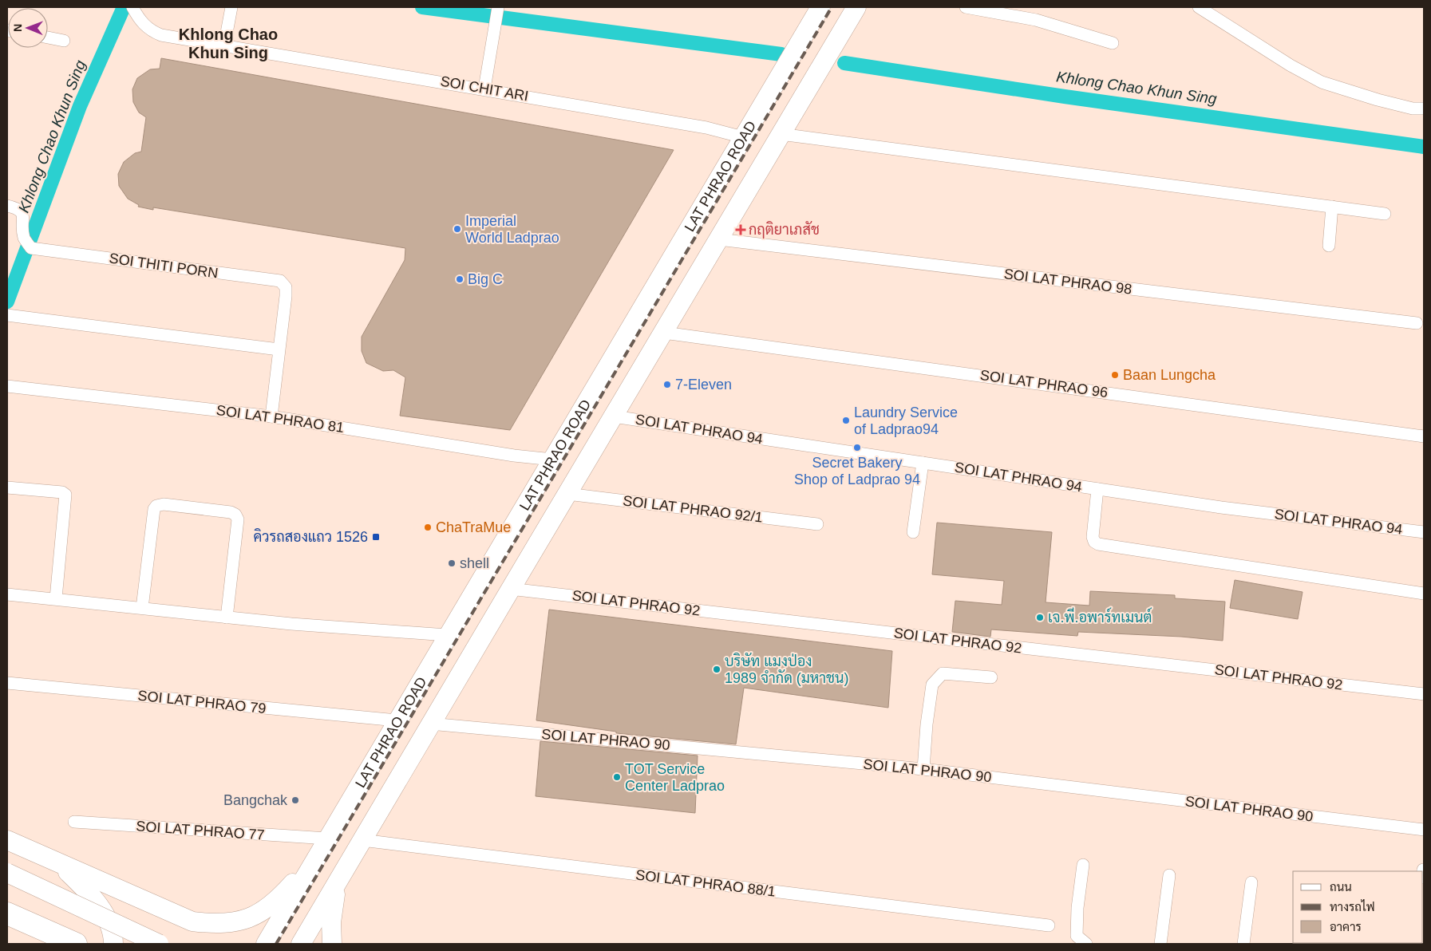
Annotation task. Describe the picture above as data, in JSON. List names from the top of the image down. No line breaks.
{"streets":{"main road":["LAT PHRAO ROAD"],"street":["SOI CHIT ARI","SOI THITI PORN","SOI LAT PHRAO 98","SOI LAT PHRAO 96","SOI LAT PHRAO 81","SOI LAT PHRAO 94","SOI LAT PHRAO 92/1","SOI LAT PHRAO 92","SOI LAT PHRAO 79","SOI LAT PHRAO 90","SOI LAT PHRAO 77","SOI LAT PHRAO 88/1"]},"crossings":[["SOI CHIT ARI","LAT PHRAO ROAD"],["LAT PHRAO ROAD","SOI LAT PHRAO 81"],["LAT PHRAO ROAD","SOI LAT PHRAO 79"],["LAT PHRAO ROAD","SOI LAT PHRAO 77"],["SOI THITI PORN","SOI LAT PHRAO 81"]],"districts":["Khlong Chao Khun Sing"],"water":["Khlong Chao Khun Sing"],"places":{"other":["Imperial World Ladprao","Big C","Baan Lungcha","7-Eleven","Laundry Service of Ladprao94","Secret Bakery Shop of Ladprao 94","ChaTraMue","shell","เจ.พี.อพาร์ทเมนต์","บริษัท แมงป่อง 1989 จำกัด (มหาชน)","TOT Service Center Ladprao","Bangchak"],"health":["กฤติยาเภสัช"],"transit":["คิวรถสองแถว 1526"]},"legend":["ถนน","ทางรถไฟ","อาคาร"],"north":"left"}
